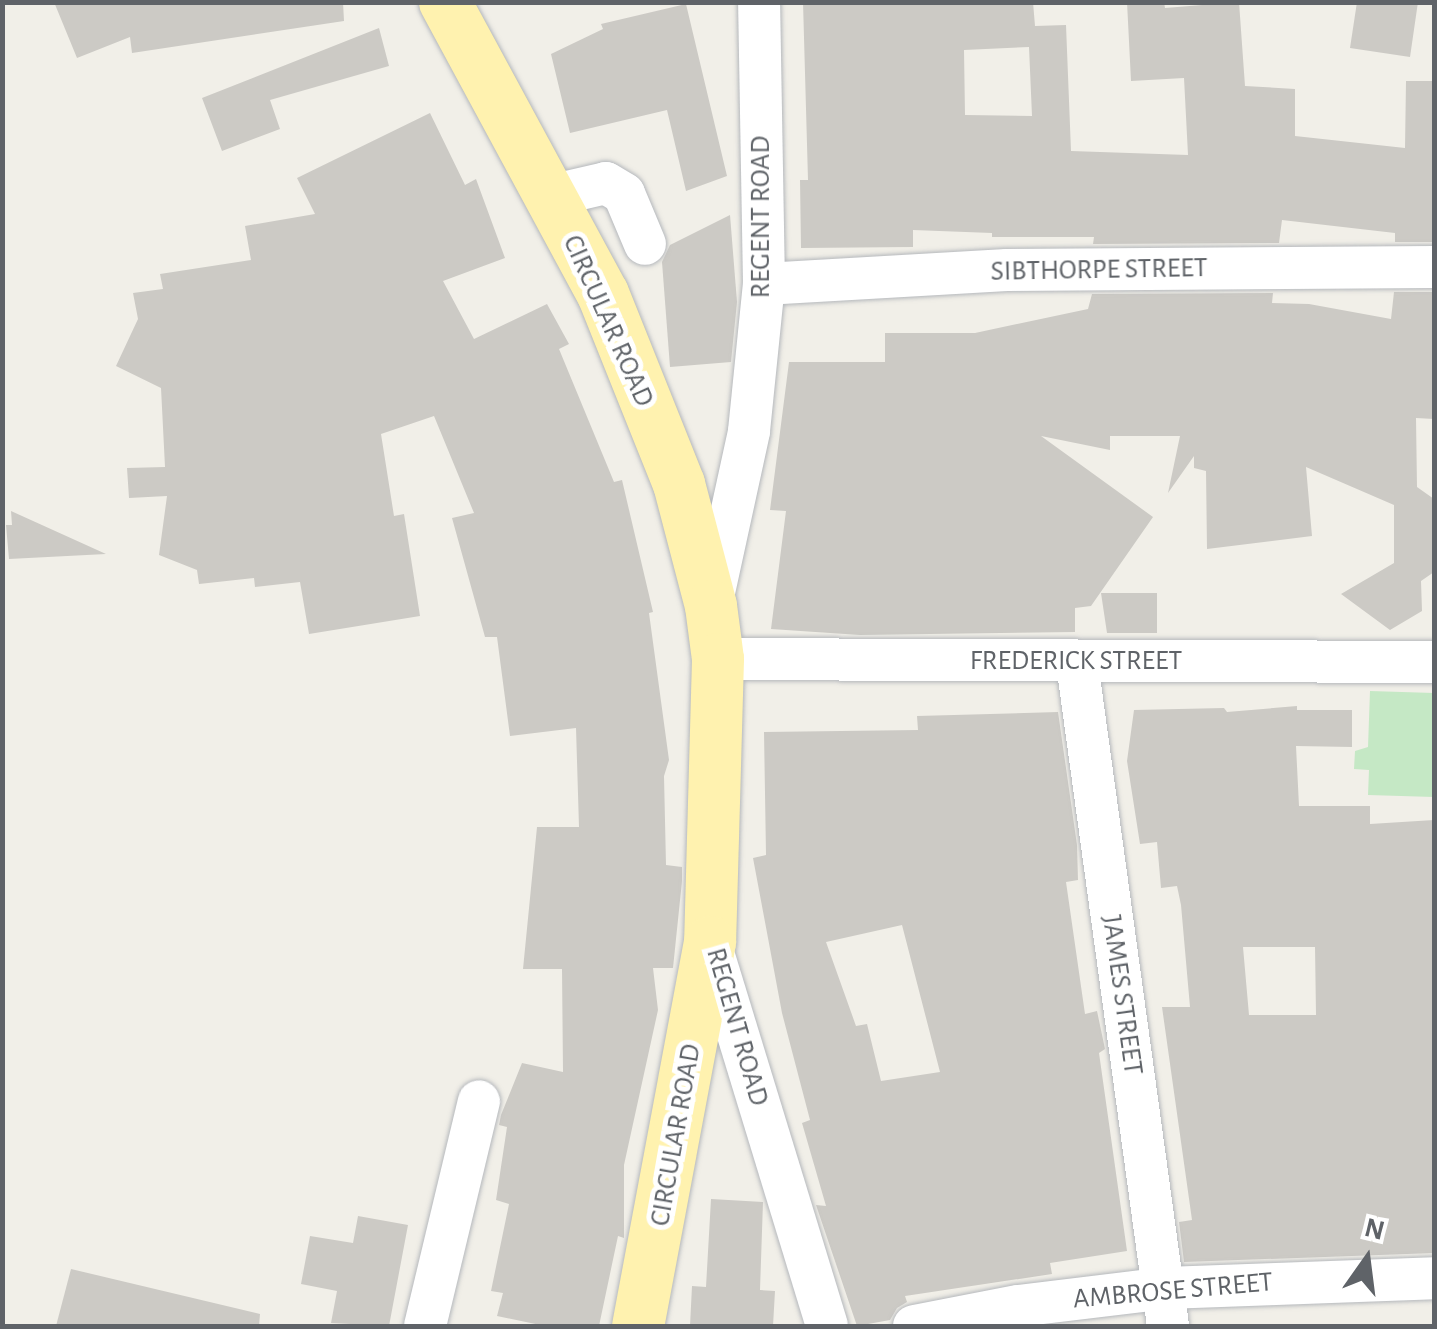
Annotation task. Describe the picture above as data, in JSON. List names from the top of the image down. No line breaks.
{"streets":{"main road":["REGENT ROAD","CIRCULAR ROAD"],"street":["SIBTHORPE STREET","FREDERICK STREET","JAMES STREET","AMBROSE STREET"]},"crossings":[["REGENT ROAD","SIBTHORPE STREET"],["REGENT ROAD","CIRCULAR ROAD"],["REGENT ROAD","FREDERICK STREET"],["CIRCULAR ROAD","FREDERICK STREET"],["FREDERICK STREET","JAMES STREET"],["JAMES STREET","AMBROSE STREET"]],"north":"top"}
